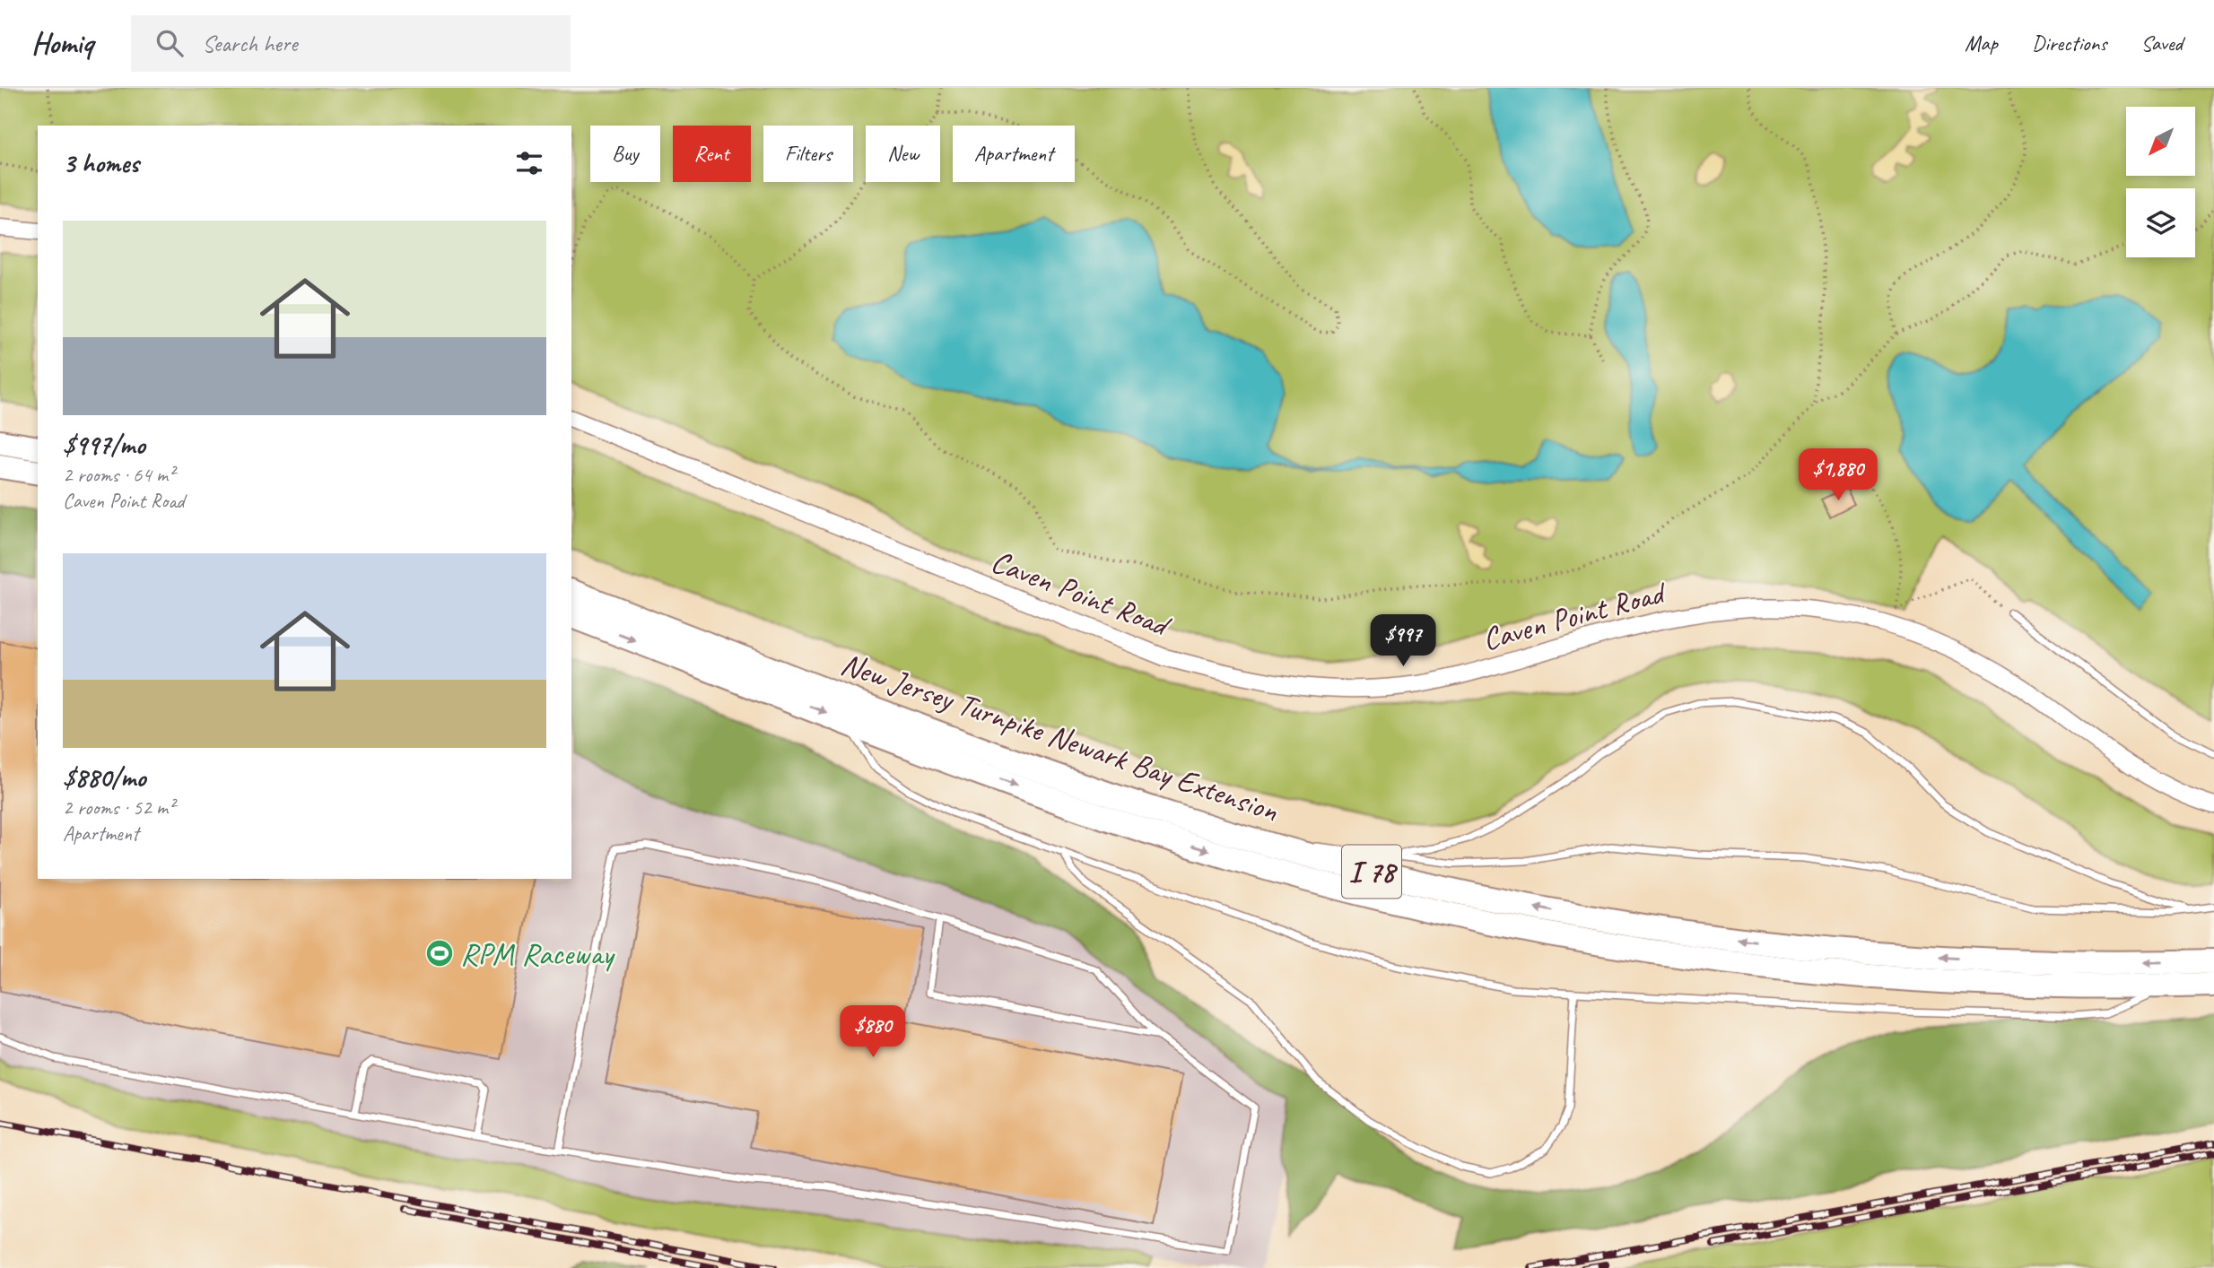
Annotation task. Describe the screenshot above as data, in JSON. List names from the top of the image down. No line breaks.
{"streets":{"highway":["New Jersey Turnpike Newark Bay Extension","I 78"],"street":["Caven Point Road"]},"places":{"sports":["RPM Raceway"]},"north":"bottom left","page":{"header":"Homiq","search":"Search here","nav":["Map","Directions","Saved"],"chip":["Buy","Rent","Filters","New","Apartment"],"heading":"3 homes","list":[{"name":"$997/mo","note":"2 rooms · 64 m² · Caven Point Road"},{"name":"$880/mo","note":"2 rooms · 52 m² · Apartment"}],"price":["$1,880","$997","$880"]}}
